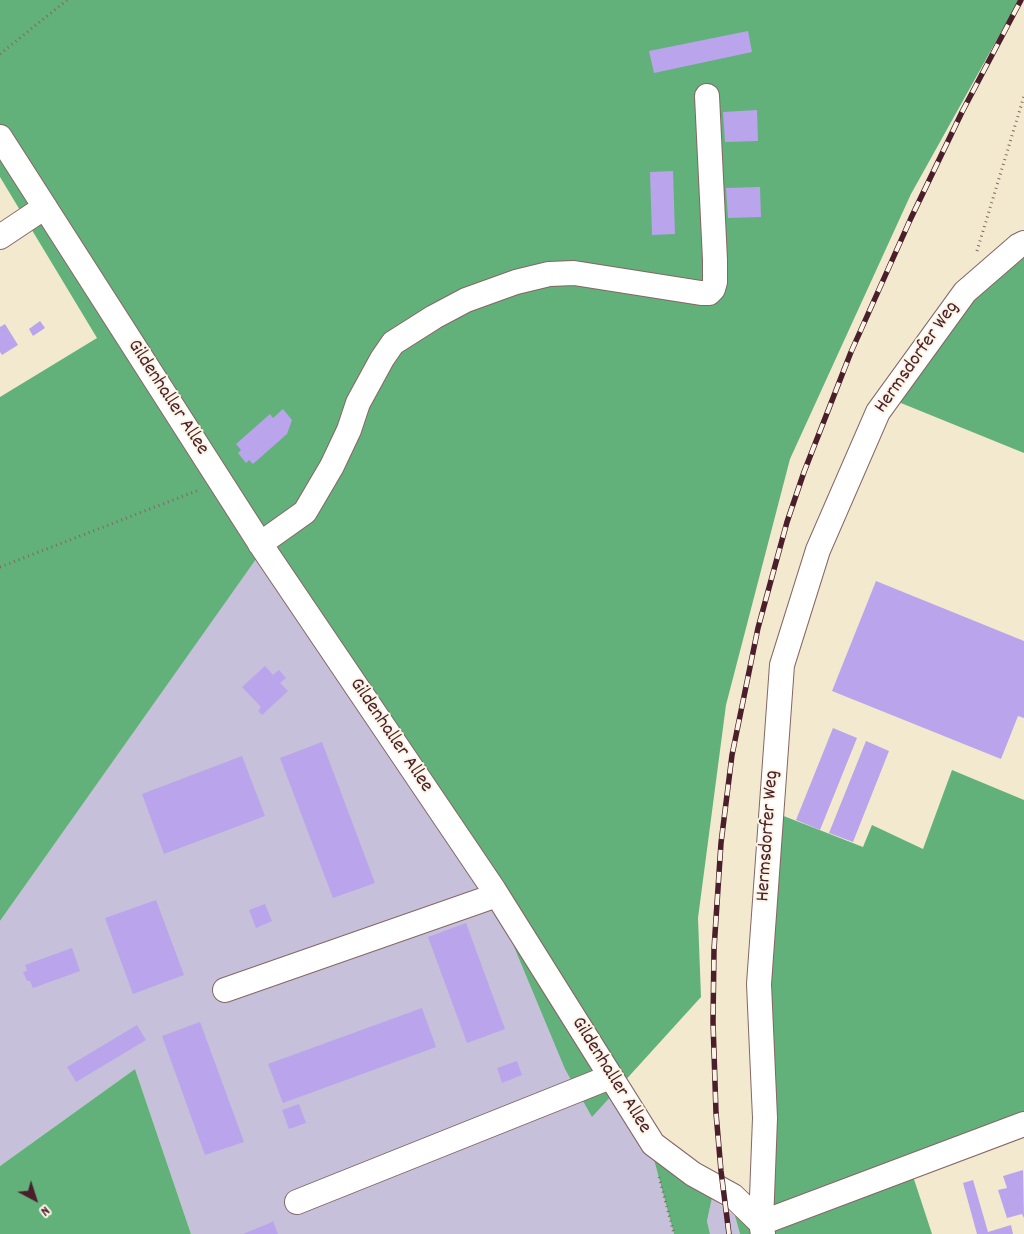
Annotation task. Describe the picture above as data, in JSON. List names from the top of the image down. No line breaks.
{"streets":{"street":["Hermsdorfer Weg","Gildenhaller Allee"]},"crossings":[["Hermsdorfer Weg","Gildenhaller Allee"]],"north":"bottom right"}
